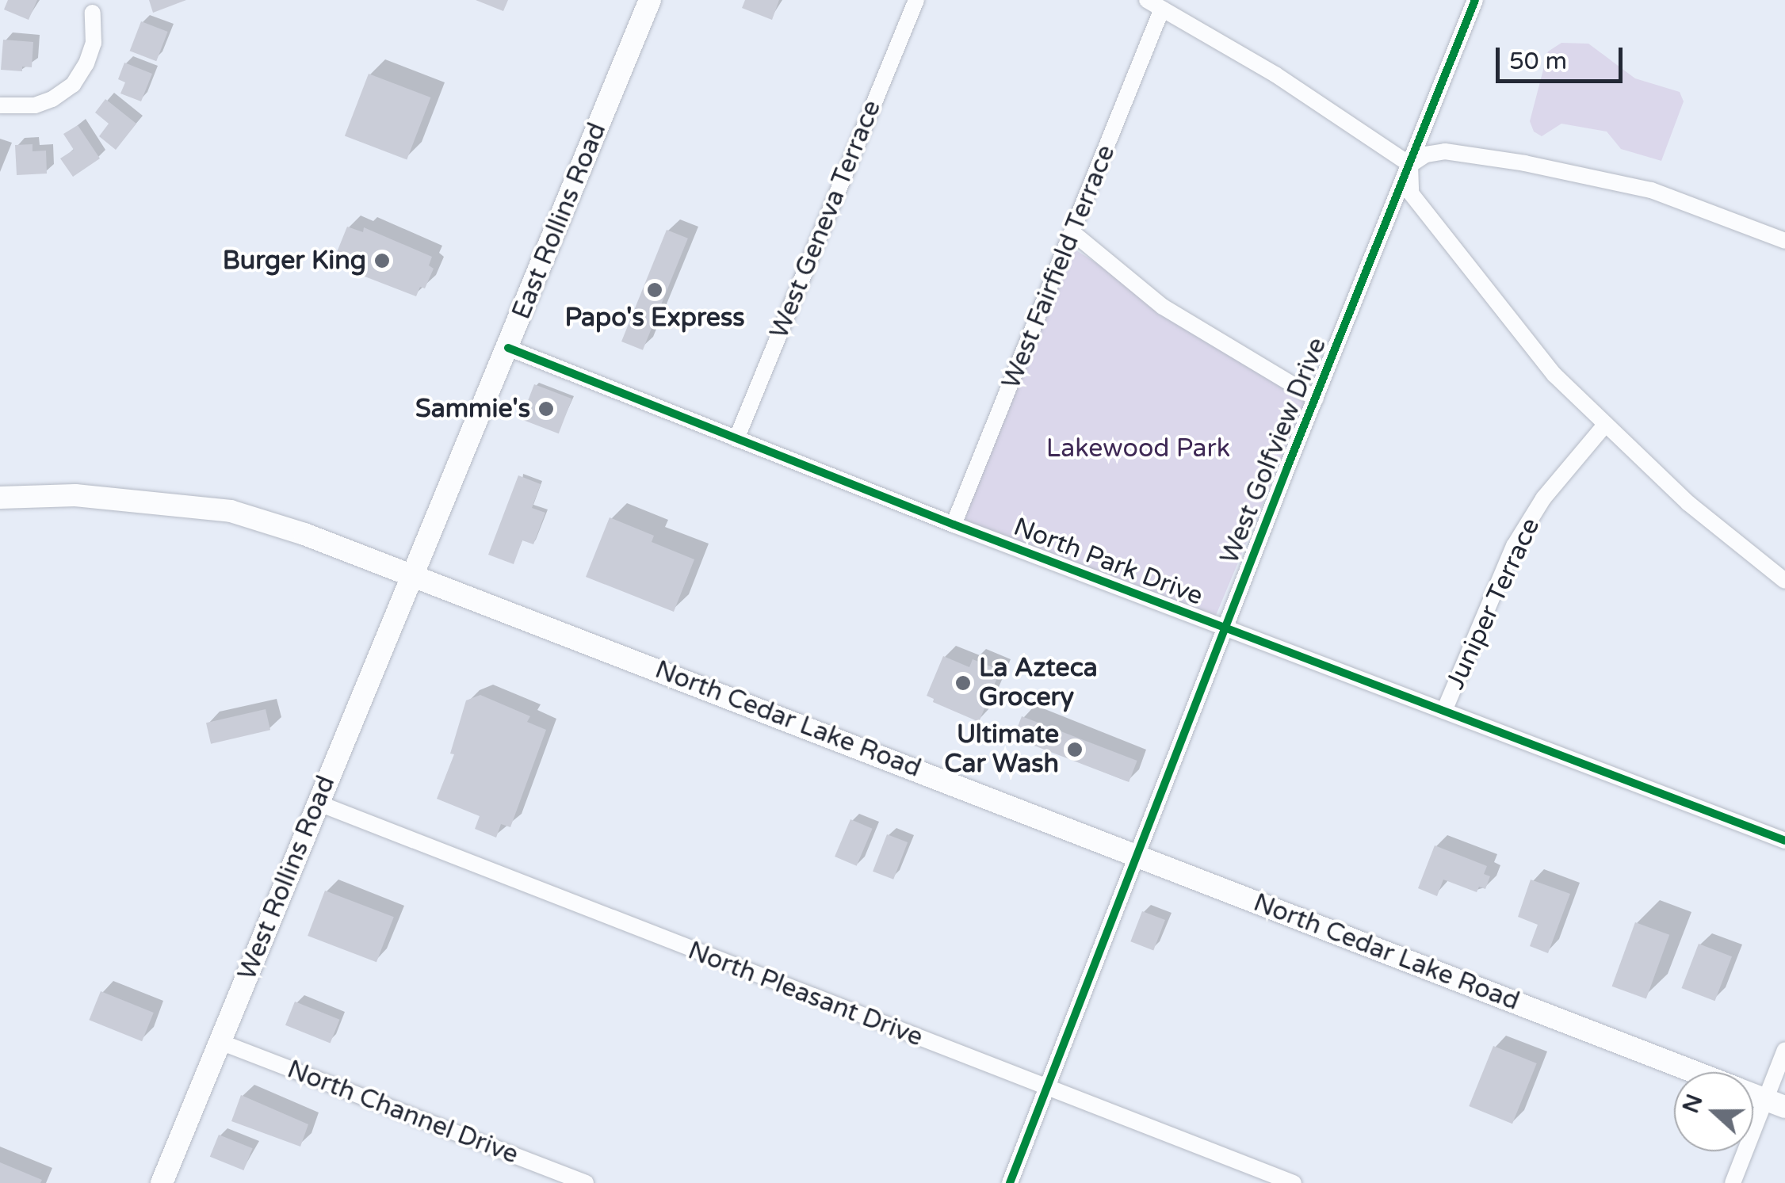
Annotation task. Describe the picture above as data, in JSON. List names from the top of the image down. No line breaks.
{"streets":{"main road":["East Rollins Road","North Cedar Lake Road","West Rollins Road"],"street":["West Geneva Terrace","West Fairfield Terrace","West Golfview Drive","North Park Drive","Juniper Terrace","North Pleasant Drive","North Channel Drive"]},"crossings":[["West Geneva Terrace","North Park Drive"],["East Rollins Road","North Park Drive"],["East Rollins Road","North Cedar Lake Road"],["East Rollins Road","West Rollins Road"],["West Fairfield Terrace","North Park Drive"],["West Golfview Drive","North Park Drive"],["West Golfview Drive","North Cedar Lake Road"],["West Golfview Drive","North Pleasant Drive"],["North Park Drive","Juniper Terrace"],["North Cedar Lake Road","West Rollins Road"],["West Rollins Road","North Pleasant Drive"],["West Rollins Road","North Channel Drive"]],"parks":["Lakewood Park"],"places":["Burger King","Papo's Express","Sammie's","La Azteca Grocery","Ultimate Car Wash"],"scale_bar":"50 m","north":"left"}
